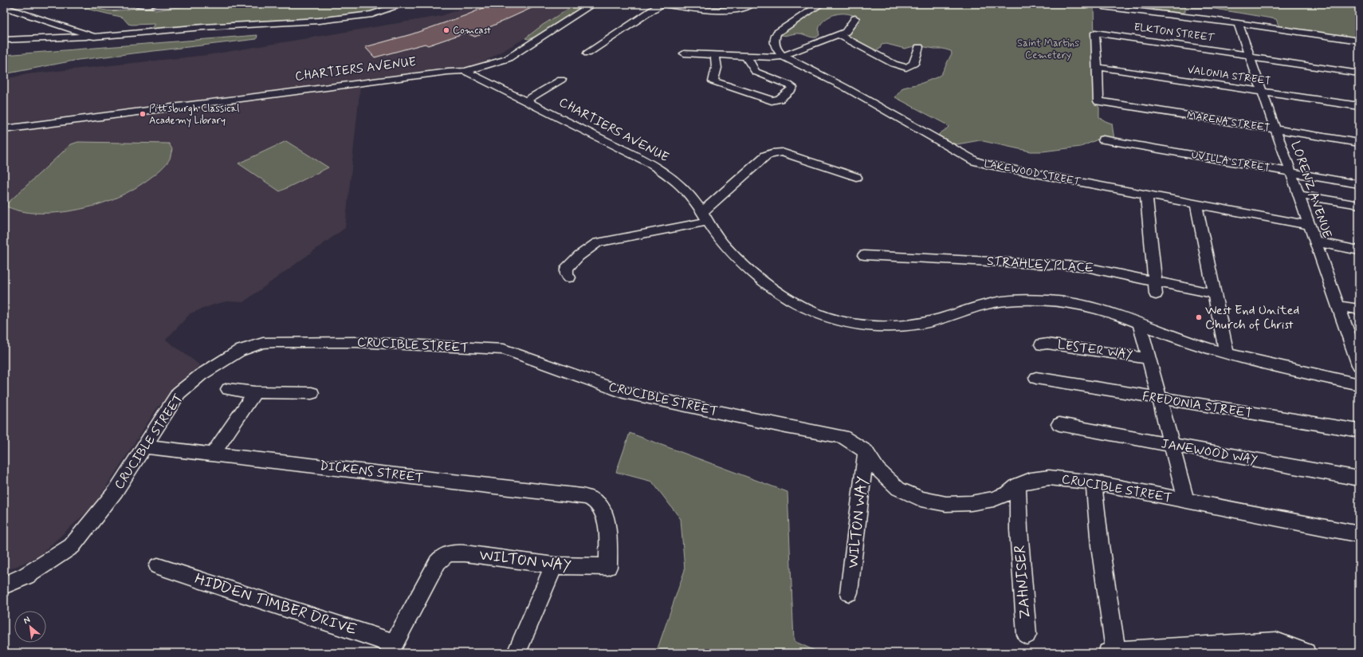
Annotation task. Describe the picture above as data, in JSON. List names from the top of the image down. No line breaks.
{"streets":{"street":["ELKTON STREET","CHARTIERS AVENUE","VALONIA STREET","MARENA STREET","UVILLA STREET","LAKEWOOD STREET","LORENZ AVENUE","STRAHLEY PLACE","CRUCIBLE STREET","LESTER WAY","FREDONIA STREET","JANEWOOD WAY","DICKENS STREET","WILTON WAY","ZAHNISER","HIDDEN TIMBER DRIVE"]},"crossings":[["ELKTON STREET","VALONIA STREET"],["ELKTON STREET","MARENA STREET"],["ELKTON STREET","LORENZ AVENUE"],["VALONIA STREET","MARENA STREET"],["VALONIA STREET","LORENZ AVENUE"],["MARENA STREET","LORENZ AVENUE"],["UVILLA STREET","LORENZ AVENUE"],["LAKEWOOD STREET","LORENZ AVENUE"],["CRUCIBLE STREET","DICKENS STREET"],["CRUCIBLE STREET","WILTON WAY"],["CRUCIBLE STREET","ZAHNISER"],["DICKENS STREET","WILTON WAY"],["WILTON WAY","HIDDEN TIMBER DRIVE"]],"parks":["Saint Martins Cemetery"],"places":["Comcast","Pittsburgh Classical Academy Library","West End United Church of Christ"],"north":"top left"}
